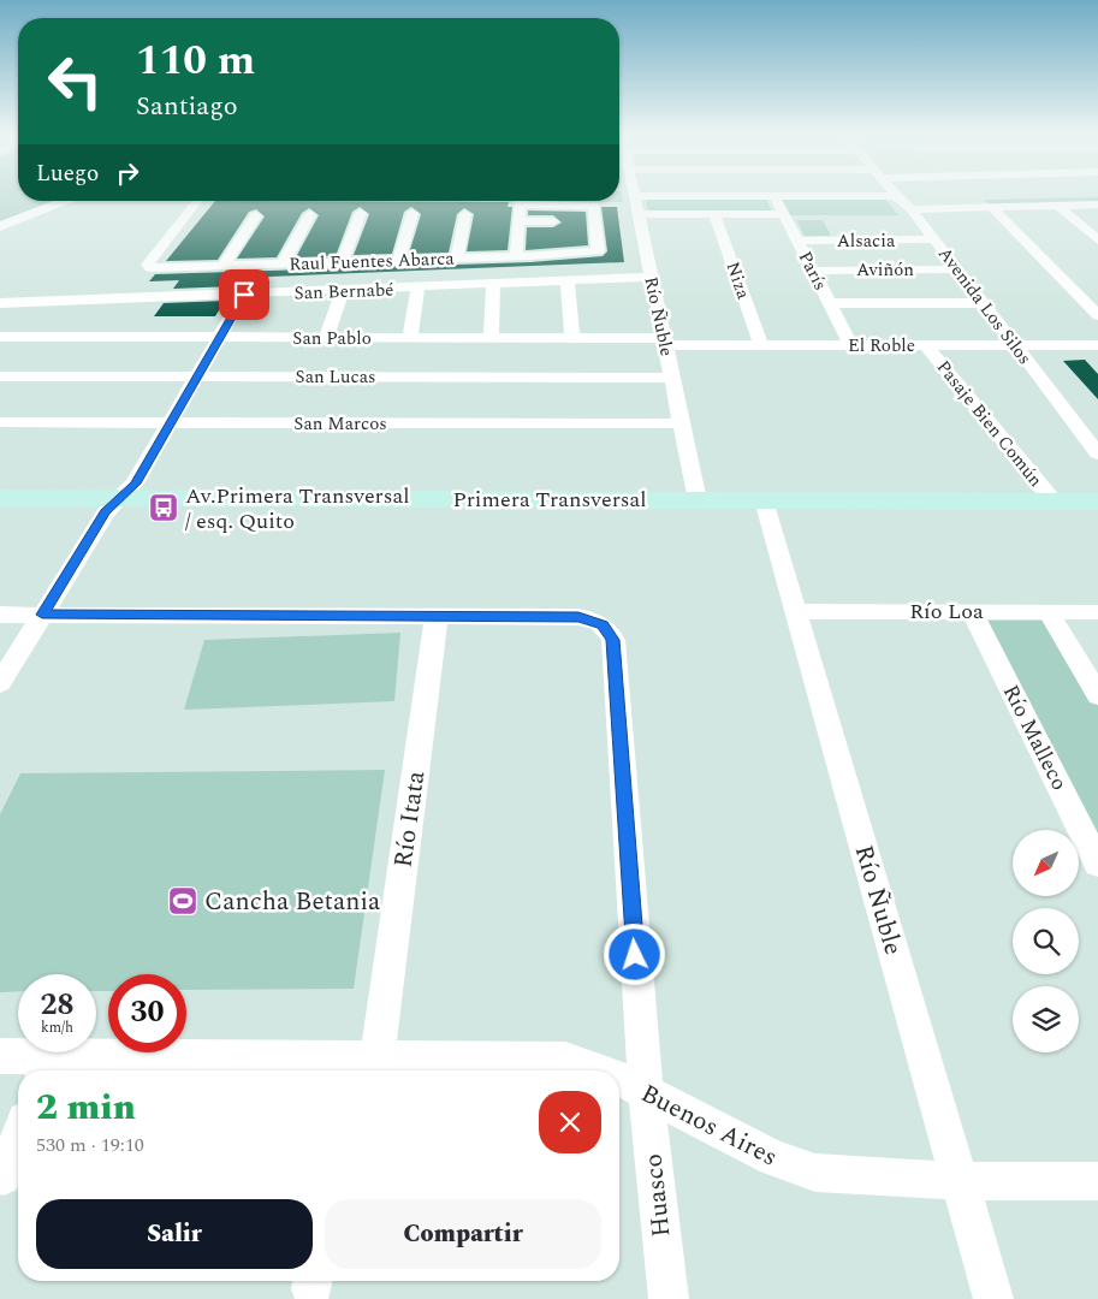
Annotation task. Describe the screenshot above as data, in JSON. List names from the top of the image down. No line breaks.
{"streets":{"main road":["Primera Transversal"],"street":["Alsacia","Raul Fuentes Abarca","Aviñón","París","Niza","San Bernabé","Avenida Los Silos","Río Ñuble","San Pablo","El Roble","San Lucas","San Marcos","Pasaje Bien Común","Río Loa","Río Malleco","Río Itata","Buenos Aires","Huasco"]},"crossings":[["Alsacia","París"],["Alsacia","Avenida Los Silos"],["Aviñón","París"],["Aviñón","Avenida Los Silos"],["París","El Roble"],["Niza","El Roble"],["San Bernabé","Río Ñuble"],["Avenida Los Silos","El Roble"],["Río Ñuble","San Pablo"],["Río Ñuble","El Roble"],["Río Ñuble","San Lucas"],["Río Ñuble","San Marcos"],["Río Ñuble","Primera Transversal"],["Río Ñuble","Río Loa"],["Río Ñuble","Buenos Aires"],["San Pablo","El Roble"],["El Roble","Pasaje Bien Común"],["Pasaje Bien Común","Primera Transversal"],["Río Loa","Río Malleco"],["Río Itata","Buenos Aires"],["Río Itata","Huasco"],["Buenos Aires","Huasco"]],"places":{"bus stop":["Av.Primera Transversal / esq. Quito"],"sports":["Cancha Betania"]},"north":"bottom left","page":{"turn":["110 m","Santiago"],"then":"Luego","speed":"28 km/h","limit":"30","heading":["2 min","530 m · 19:10"],"buttons":["Salir","Compartir"]}}
